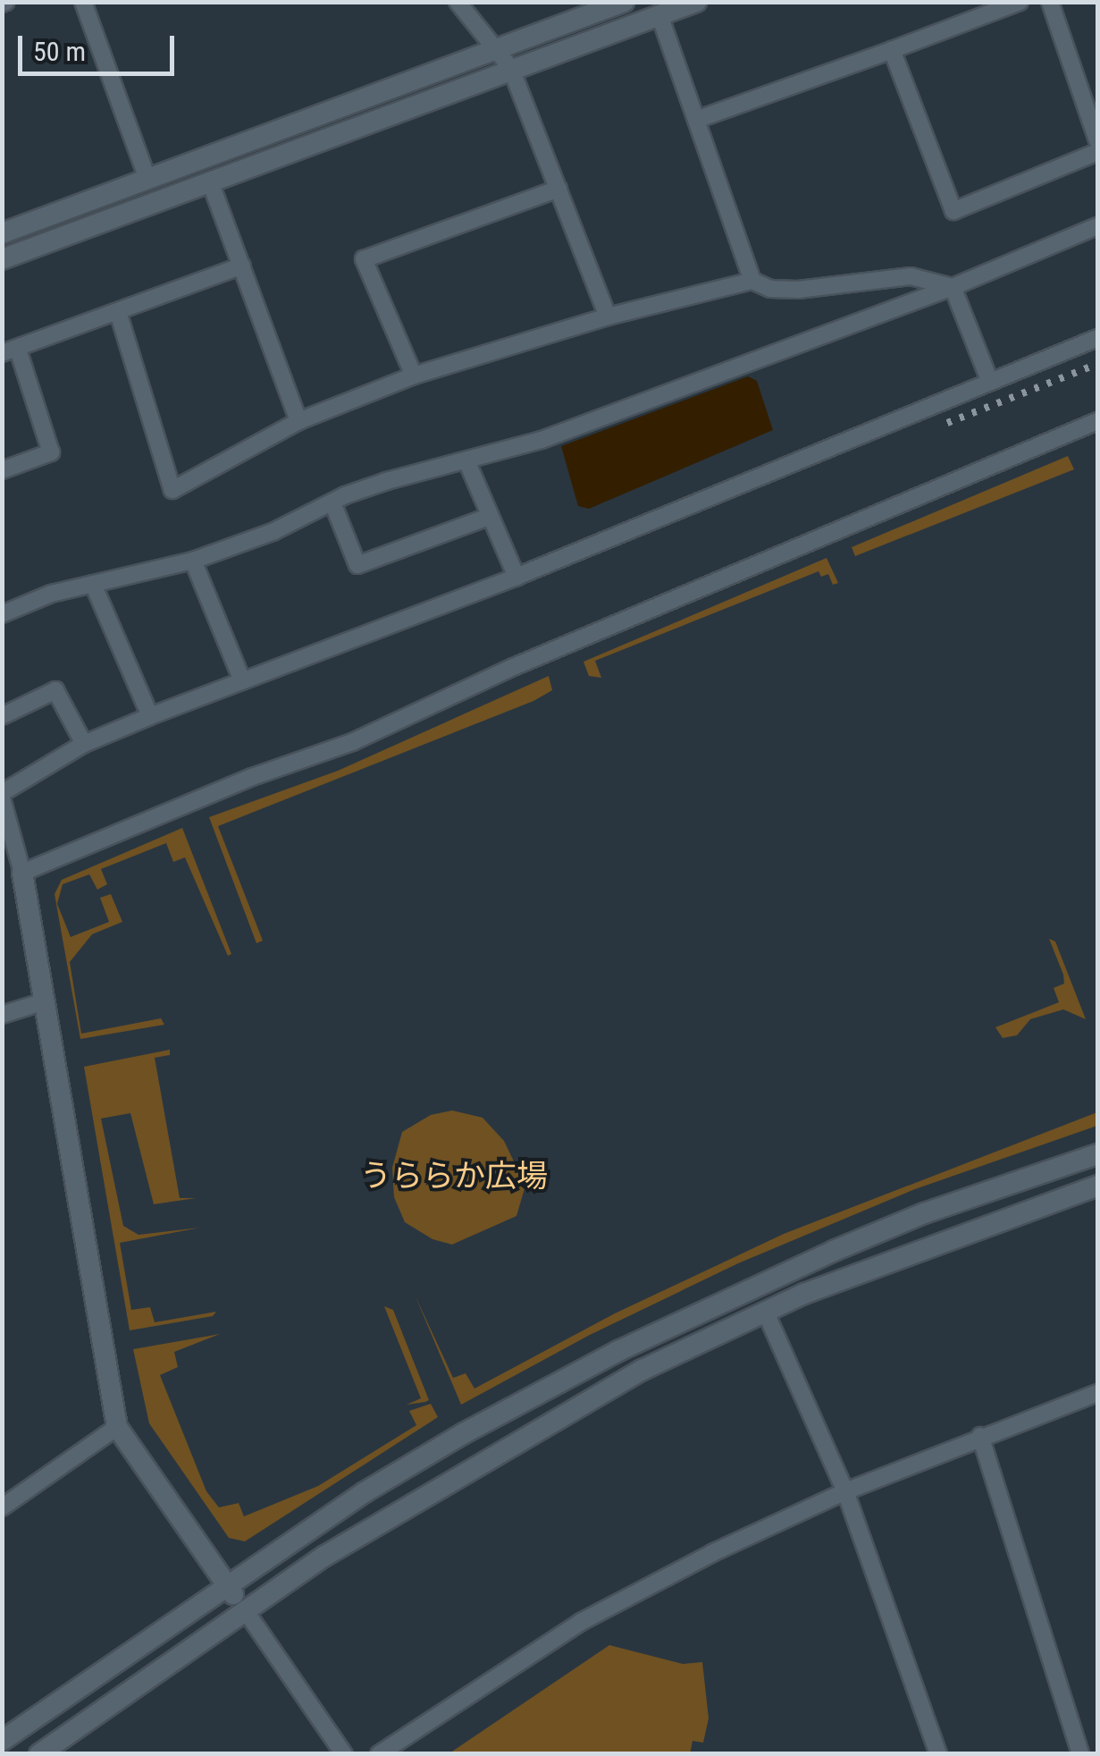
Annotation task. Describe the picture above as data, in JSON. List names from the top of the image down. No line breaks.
{"parks":["うららか広場"],"scale_bar":"50 m"}
